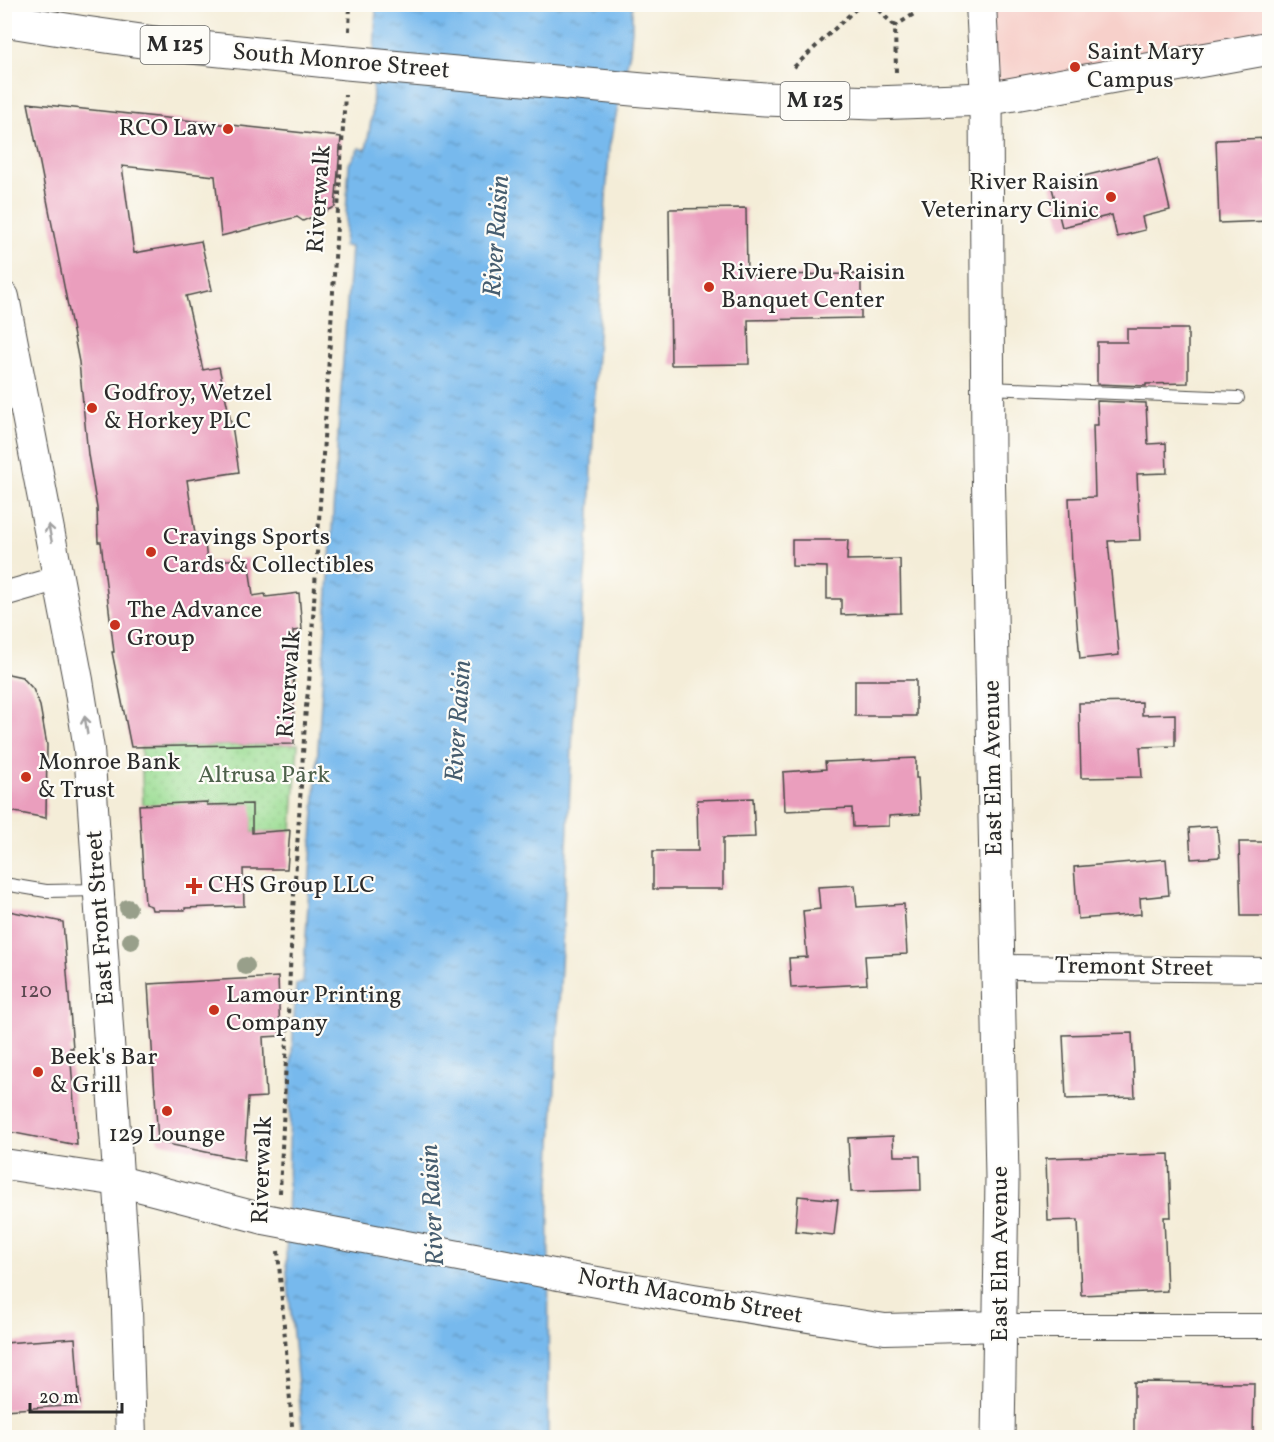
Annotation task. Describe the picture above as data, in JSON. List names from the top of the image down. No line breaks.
{"streets":{"main road":["M 125","South Monroe Street","East Elm Avenue"],"street":["East Front Street","Tremont Street","North Macomb Street"],"path":["Riverwalk"]},"crossings":[["M 125","South Monroe Street"],["M 125","East Elm Avenue"],["South Monroe Street","Riverwalk"],["Riverwalk","North Macomb Street"],["East Elm Avenue","Tremont Street"],["East Elm Avenue","North Macomb Street"],["East Front Street","North Macomb Street"]],"one_way":["East Front Street"],"water":["River Raisin"],"parks":["Altrusa Park"],"places":{"other":["Saint Mary Campus","RCO Law","River Raisin Veterinary Clinic","Riviere Du Raisin Banquet Center","Godfroy, Wetzel & Horkey PLC","Cravings Sports Cards & Collectibles","The Advance Group","Monroe Bank & Trust","Lamour Printing Company","Beek's Bar & Grill","129 Lounge"],"health":["CHS Group LLC"]},"house_numbers":["120"],"scale_bar":"20 m"}
